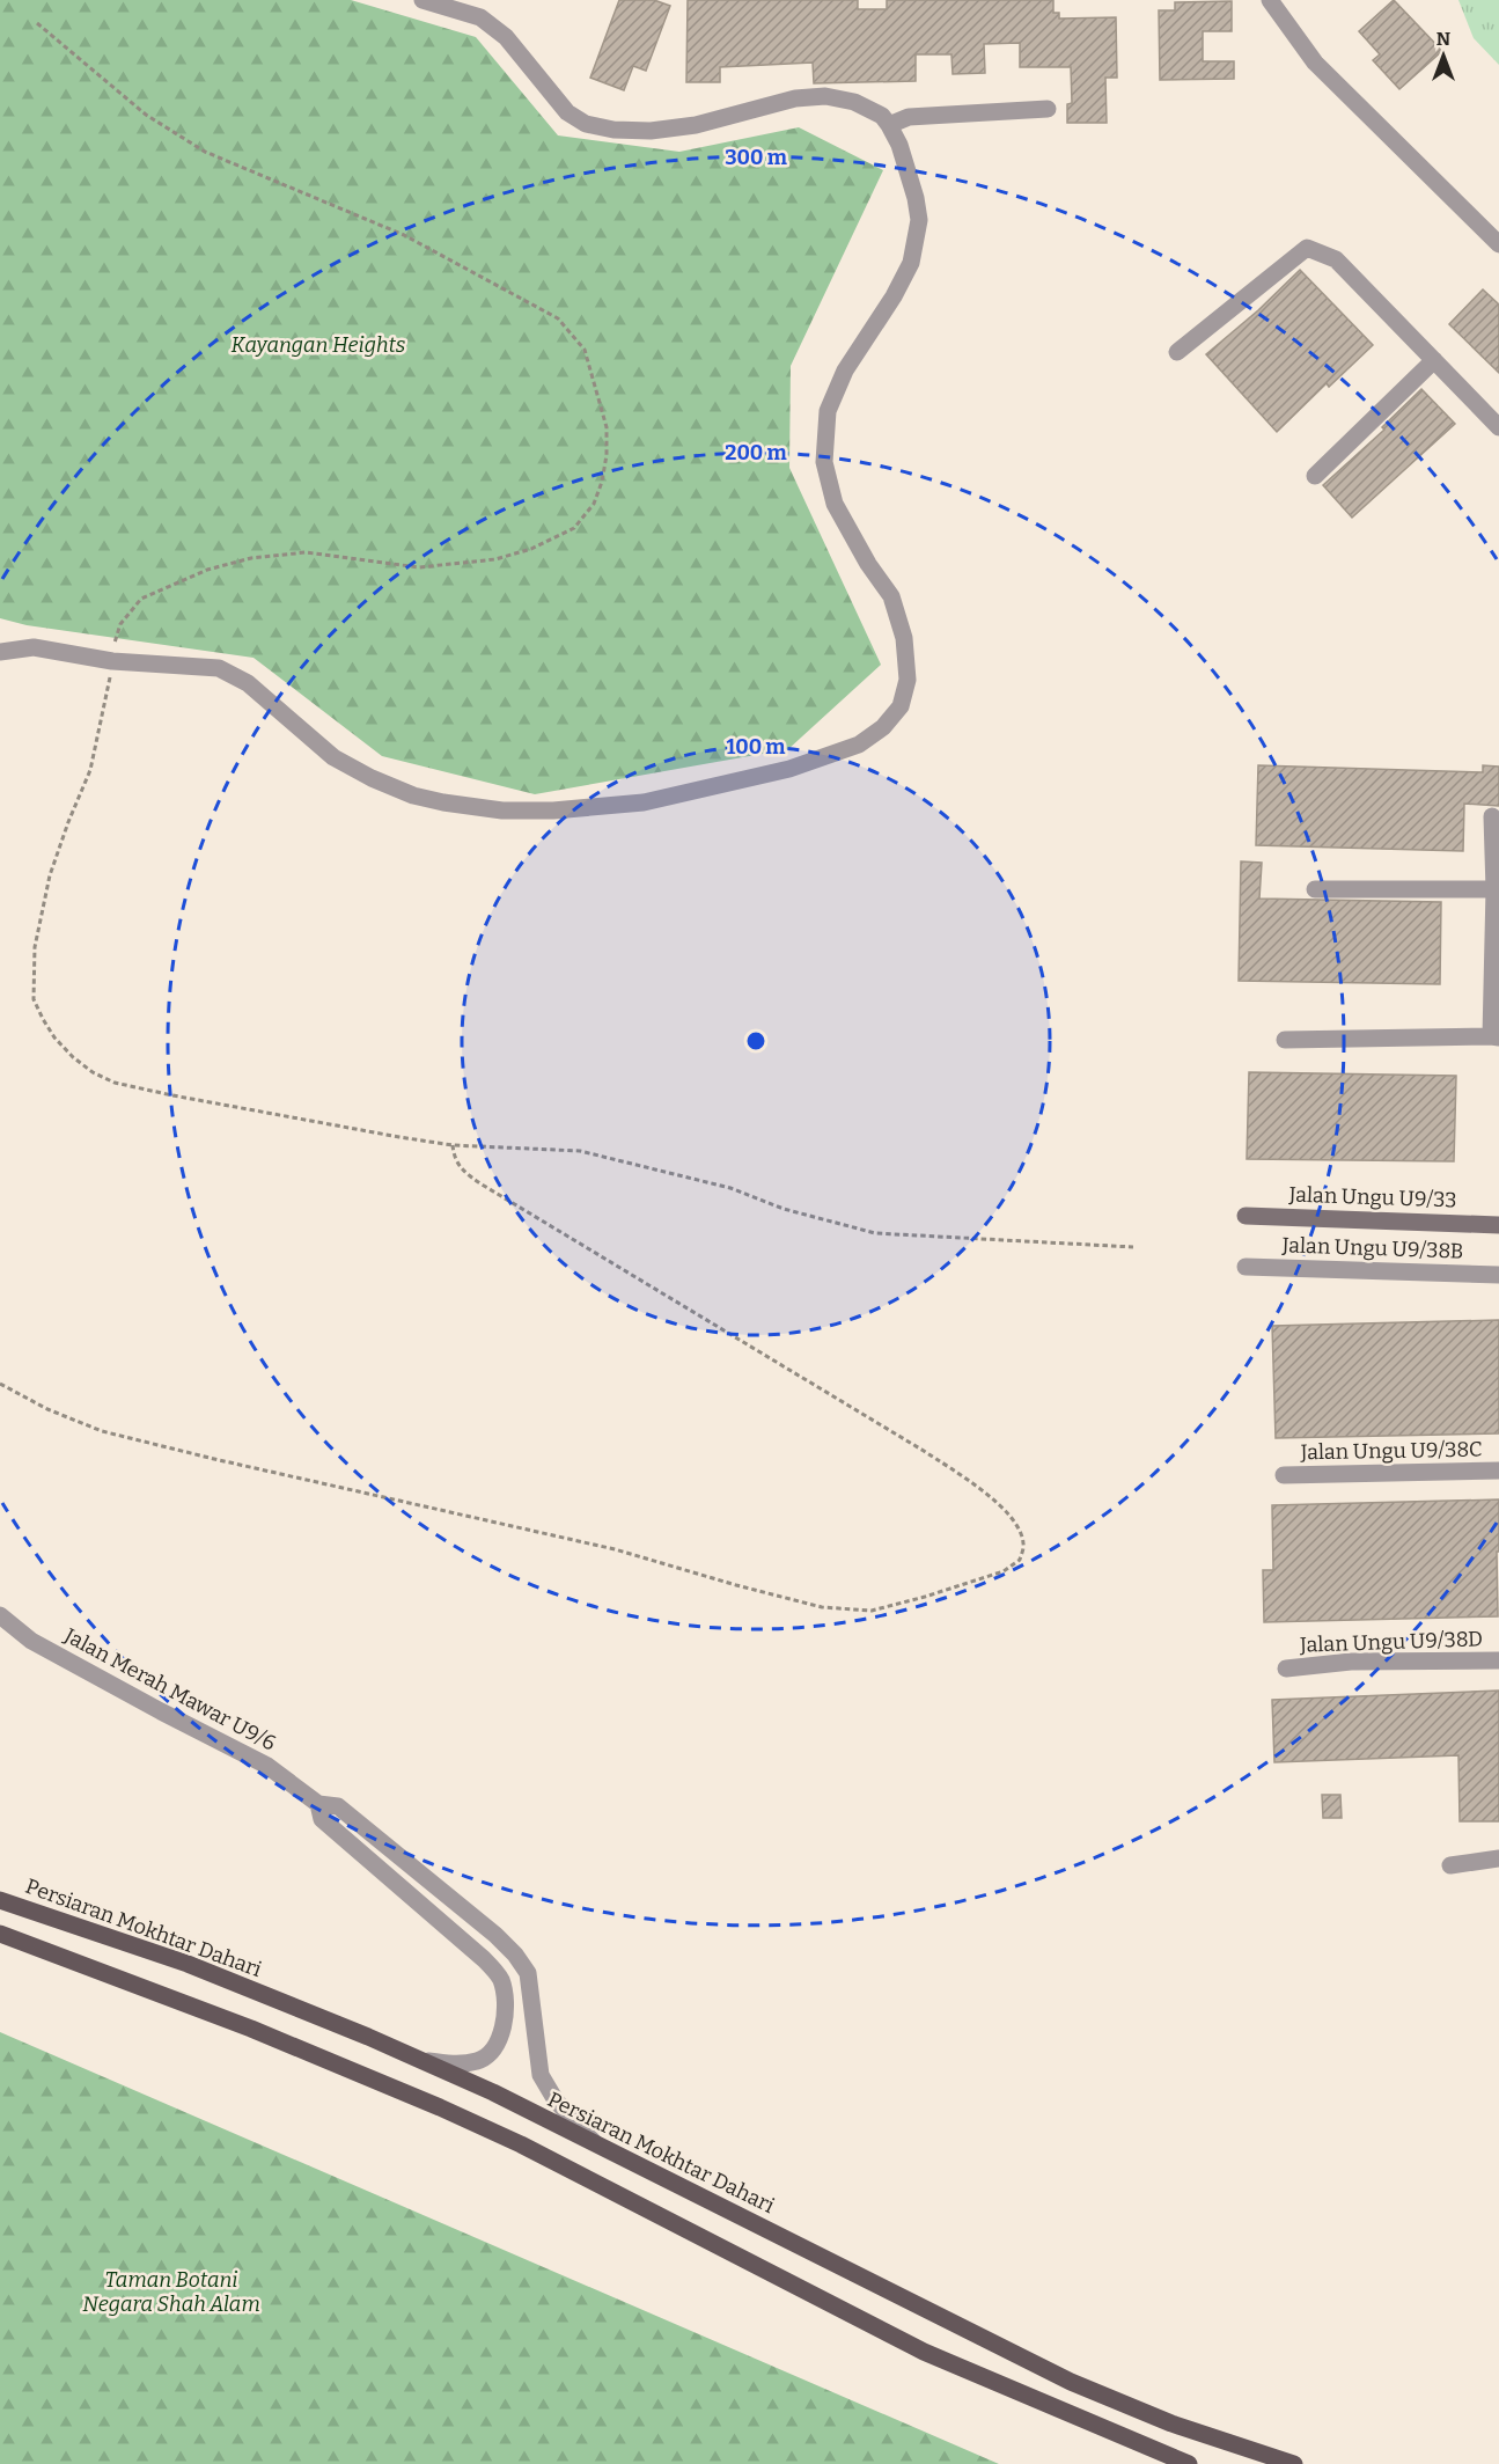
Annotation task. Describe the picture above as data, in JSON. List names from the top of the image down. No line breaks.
{"streets":{"main road":["Persiaran Mokhtar Dahari"],"street":["Jalan Ungu U9/33","Jalan Ungu U9/38B","Jalan Ungu U9/38C","Jalan Ungu U9/38D","Jalan Merah Mawar U9/6"]},"crossings":[["Jalan Merah Mawar U9/6","Persiaran Mokhtar Dahari"]],"parks":["Kayangan Heights","Taman Botani Negara Shah Alam"],"north":"top","rings":["300 m","200 m","100 m"]}
